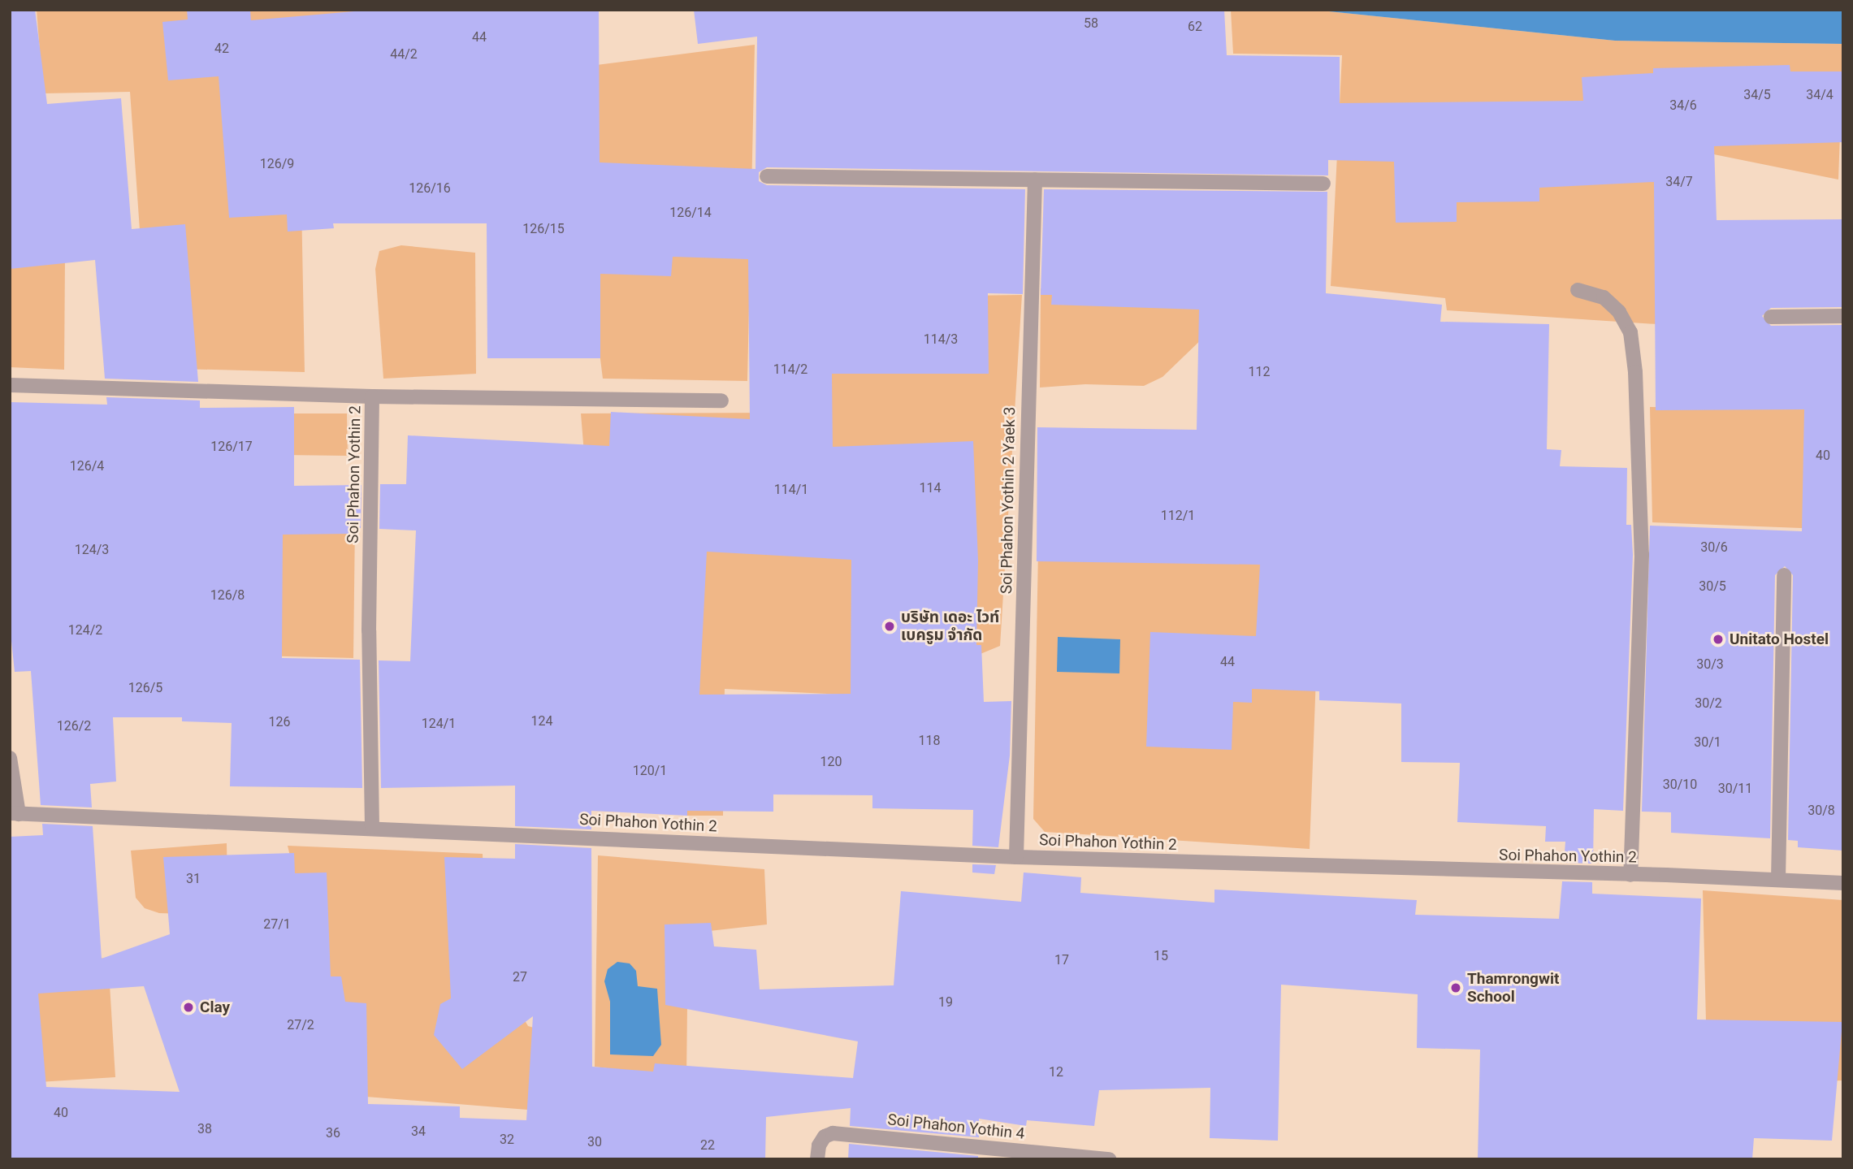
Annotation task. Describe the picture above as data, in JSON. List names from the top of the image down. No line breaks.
{"streets":{"street":["Soi Phahon Yothin 2","Soi Phahon Yothin 2 Yaek 3","Soi Phahon Yothin 4"]},"crossings":[["Soi Phahon Yothin 2","Soi Phahon Yothin 2 Yaek 3"]],"places":["บริษัท เดอะ ไวท์ เบครูม จำกัด","Unitato Hostel","Thamrongwit School","Clay"],"house_numbers":["58","62","44","42","44/2","34/5","34/4","34/6","126/9","34/7","126/16","126/14","126/15","114/3","114/2","112","126/17","40","126/4","114","114/1","112/1","30/6","124/3","30/5","126/8","124/2","44","30/3","126/5","30/2","124","126","124/1","126/2","118","30/1","120","120/1","30/10","30/11","30/8","31","27/1","15","17","27","19","27/2","12","40","38","34","36","32","30","22"]}
